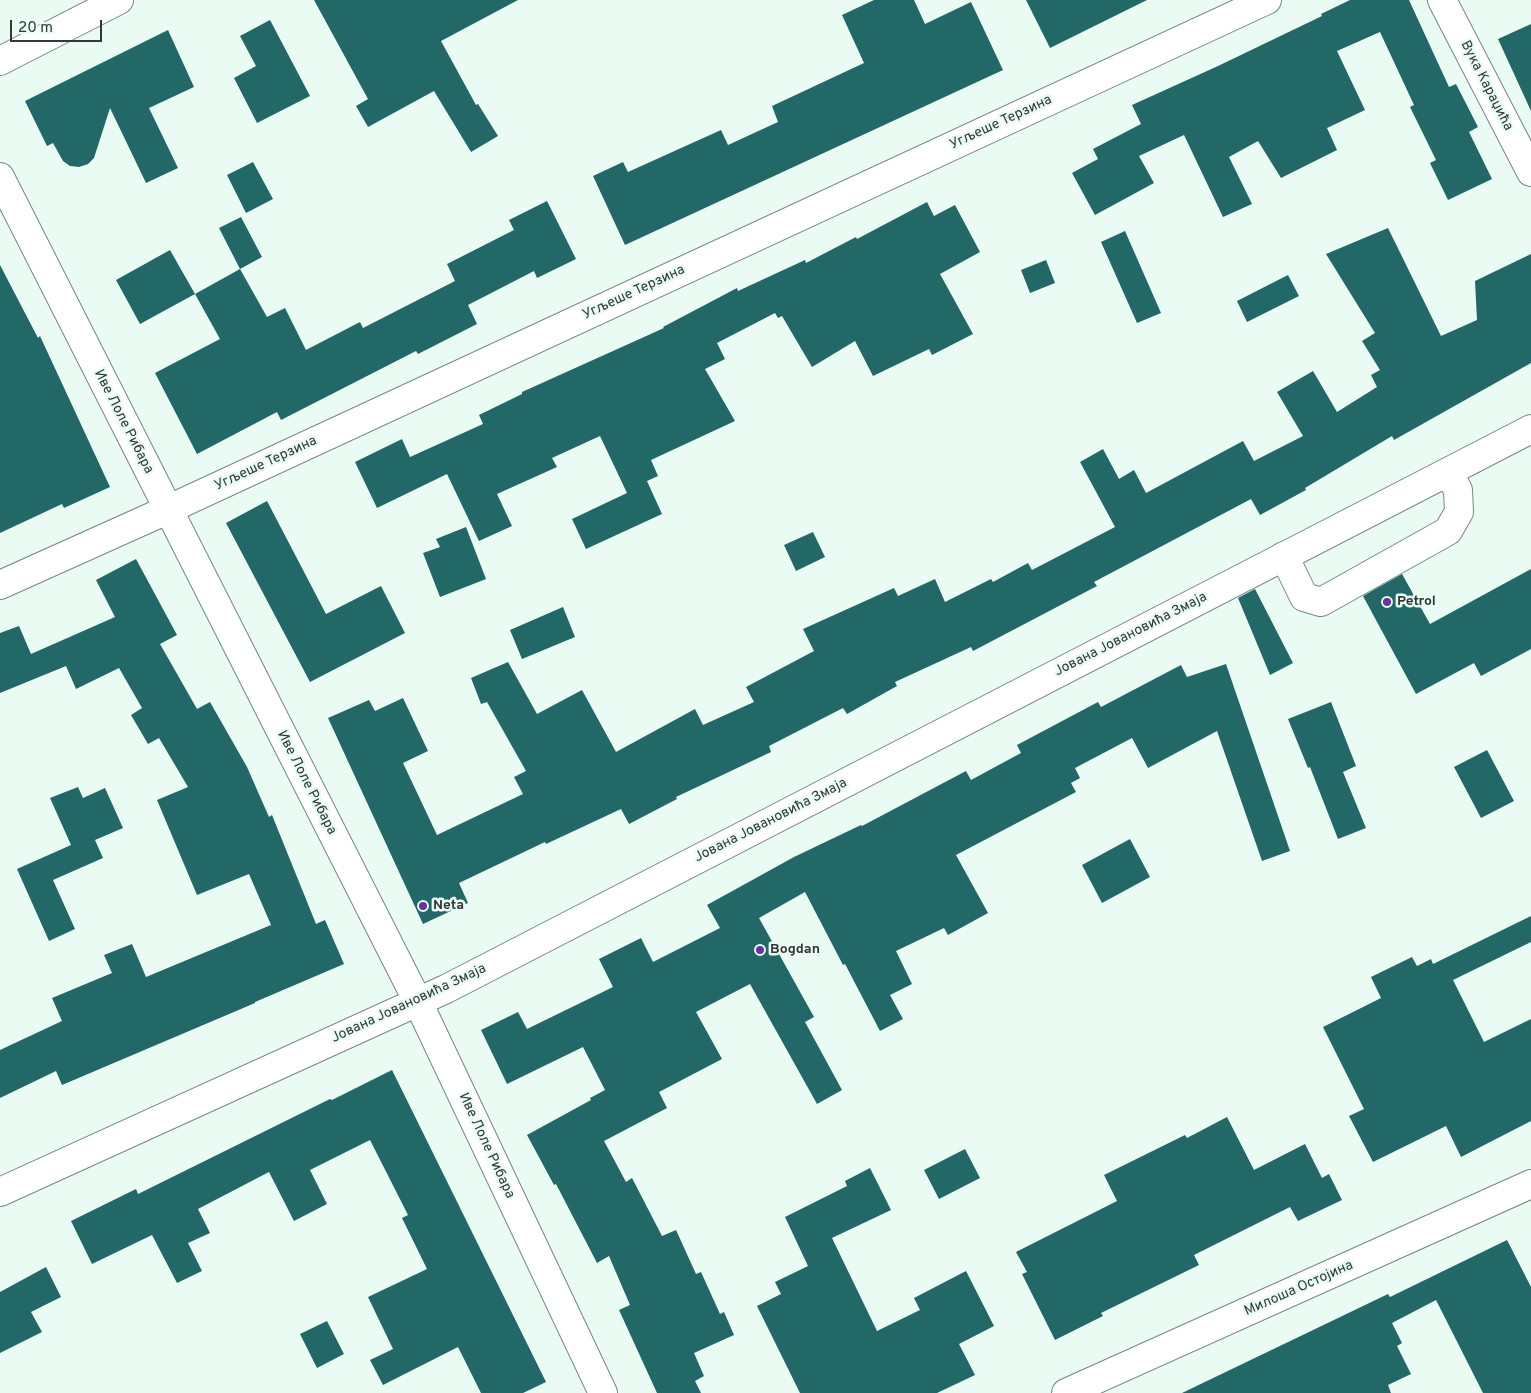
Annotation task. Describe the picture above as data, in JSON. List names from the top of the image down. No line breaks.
{"streets":{"street":["Вука Караџића","Угљеше Терзина","Иве Лоле Рибара","Јована Јовановића Змаја","Милоша Остојина"]},"crossings":[["Угљеше Терзина","Иве Лоле Рибара"],["Иве Лоле Рибара","Јована Јовановића Змаја"]],"places":["Petrol","Neta","Bogdan"],"scale_bar":"20 m"}
